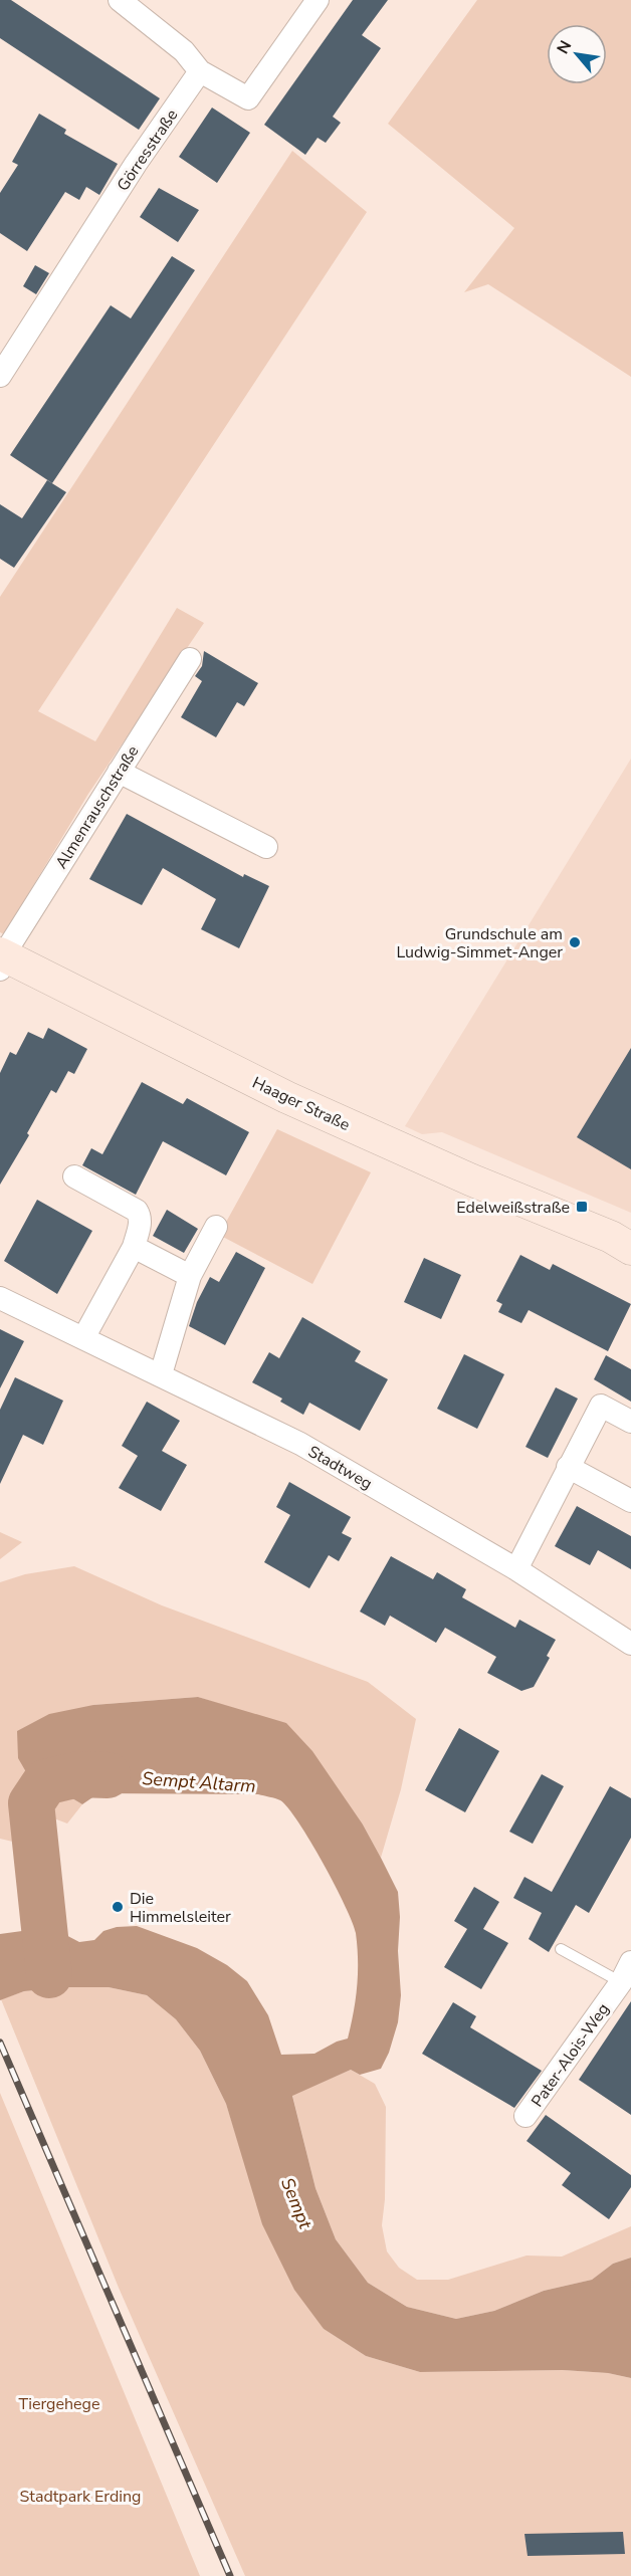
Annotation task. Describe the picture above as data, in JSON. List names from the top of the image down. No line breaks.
{"streets":{"street":["Görresstraße","Almenrauschstraße","Haager Straße","Stadtweg","Pater-Alois-Weg"]},"crossings":[["Almenrauschstraße","Haager Straße"]],"water":["Sempt Altarm","Sempt"],"parks":["Tiergehege","Stadtpark Erding"],"places":{"other":["Grundschule am Ludwig-Simmet-Anger","Die Himmelsleiter"],"transit":["Edelweißstraße"]},"north":"top left"}
